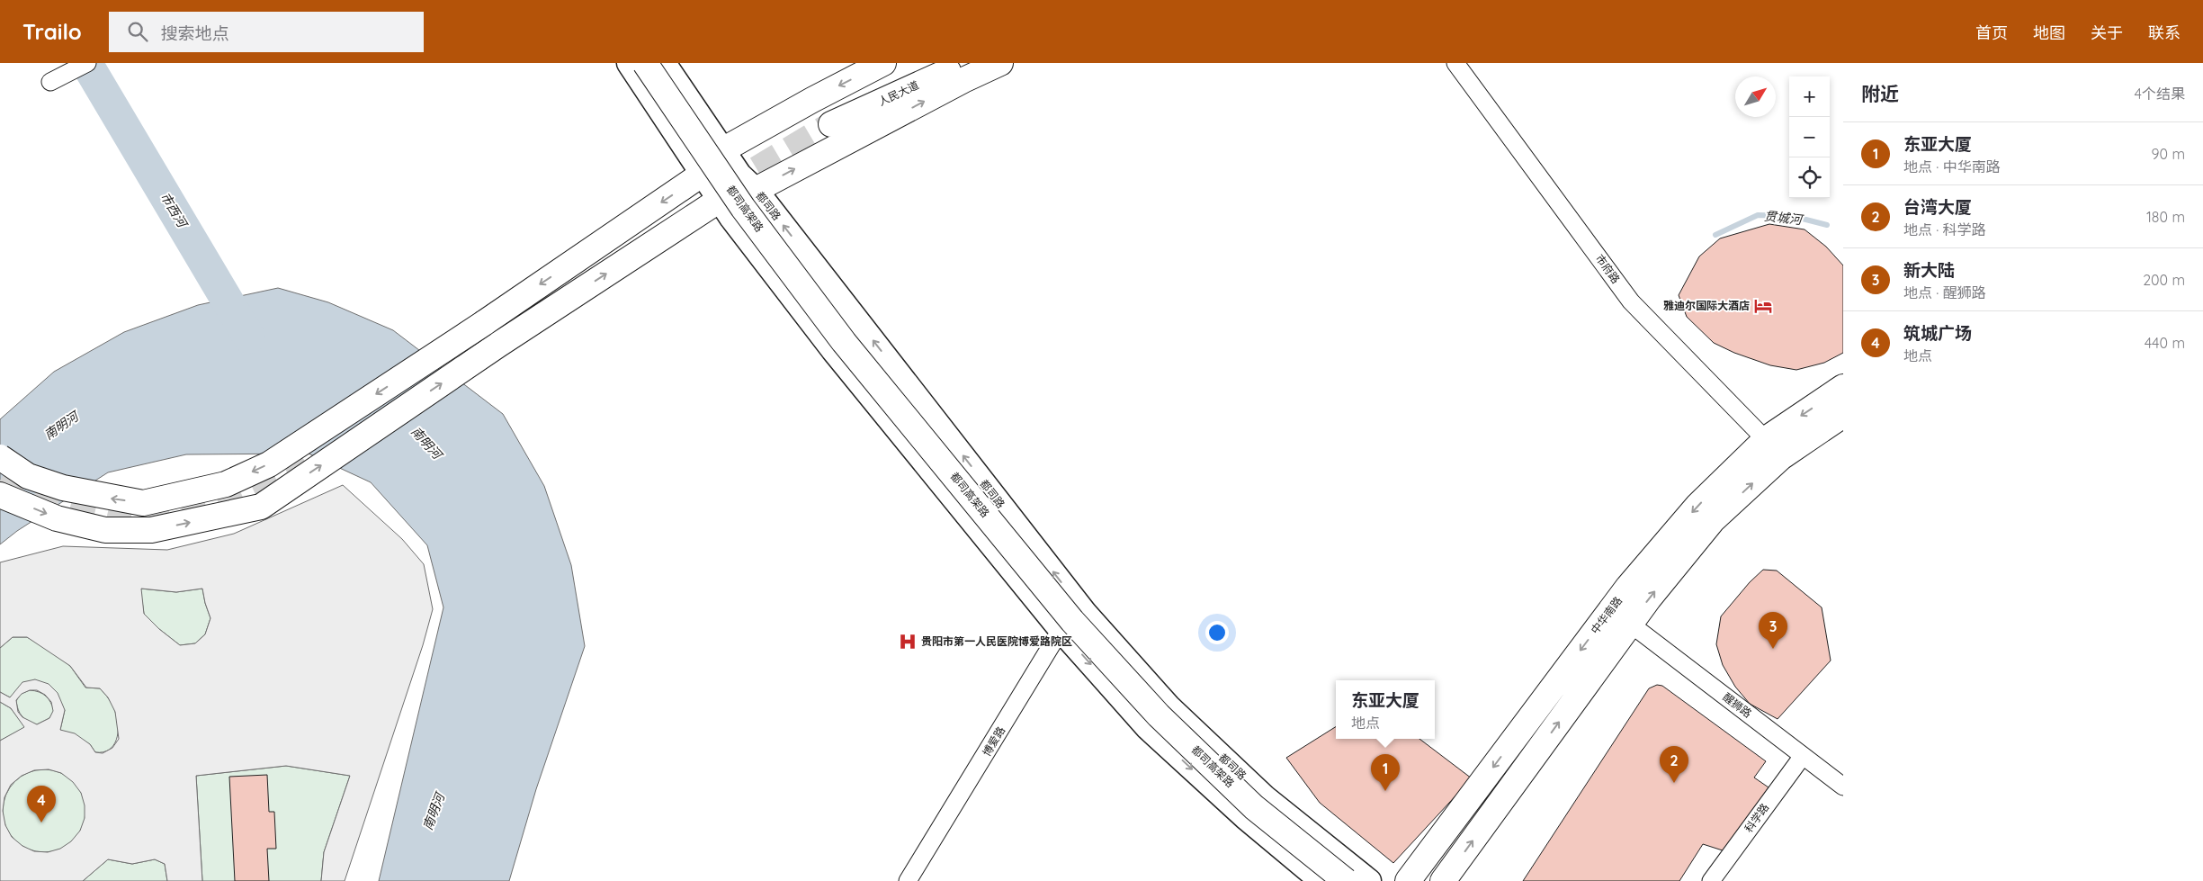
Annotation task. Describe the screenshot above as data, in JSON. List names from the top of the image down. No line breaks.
{"streets":{"main road":["人民大道","都司路","都司高架路","中华南路"],"street":["市府路","醒狮路","博爱路","科学路"]},"crossings":[["都司路","博爱路"],["市府路","中华南路"],["中华南路","醒狮路"],["醒狮路","科学路"]],"water":["市西河","贯城河","南明河"],"places":{"hotel":["雅迪尔国际大酒店"],"hospital":["贵阳市第一人民医院博爱路院区"]},"north":"top right","page":{"header":"Trailo","search":"搜索地点","nav":["首页","地图","关于","联系"],"heading":["附近","4个结果"],"map_buttons":["+","−"],"list":[{"mark":"1","name":"东亚大厦","note":"地点 · 中华南路","value":"90 m"},{"mark":"2","name":"台湾大厦","note":"地点 · 科学路","value":"180 m"},{"mark":"3","name":"新大陆","note":"地点 · 醒狮路","value":"200 m"},{"mark":"4","name":"筑城广场","note":"地点","value":"440 m"}],"pins":["3","2","1","4"],"popup":["东亚大厦","地点"]}}
